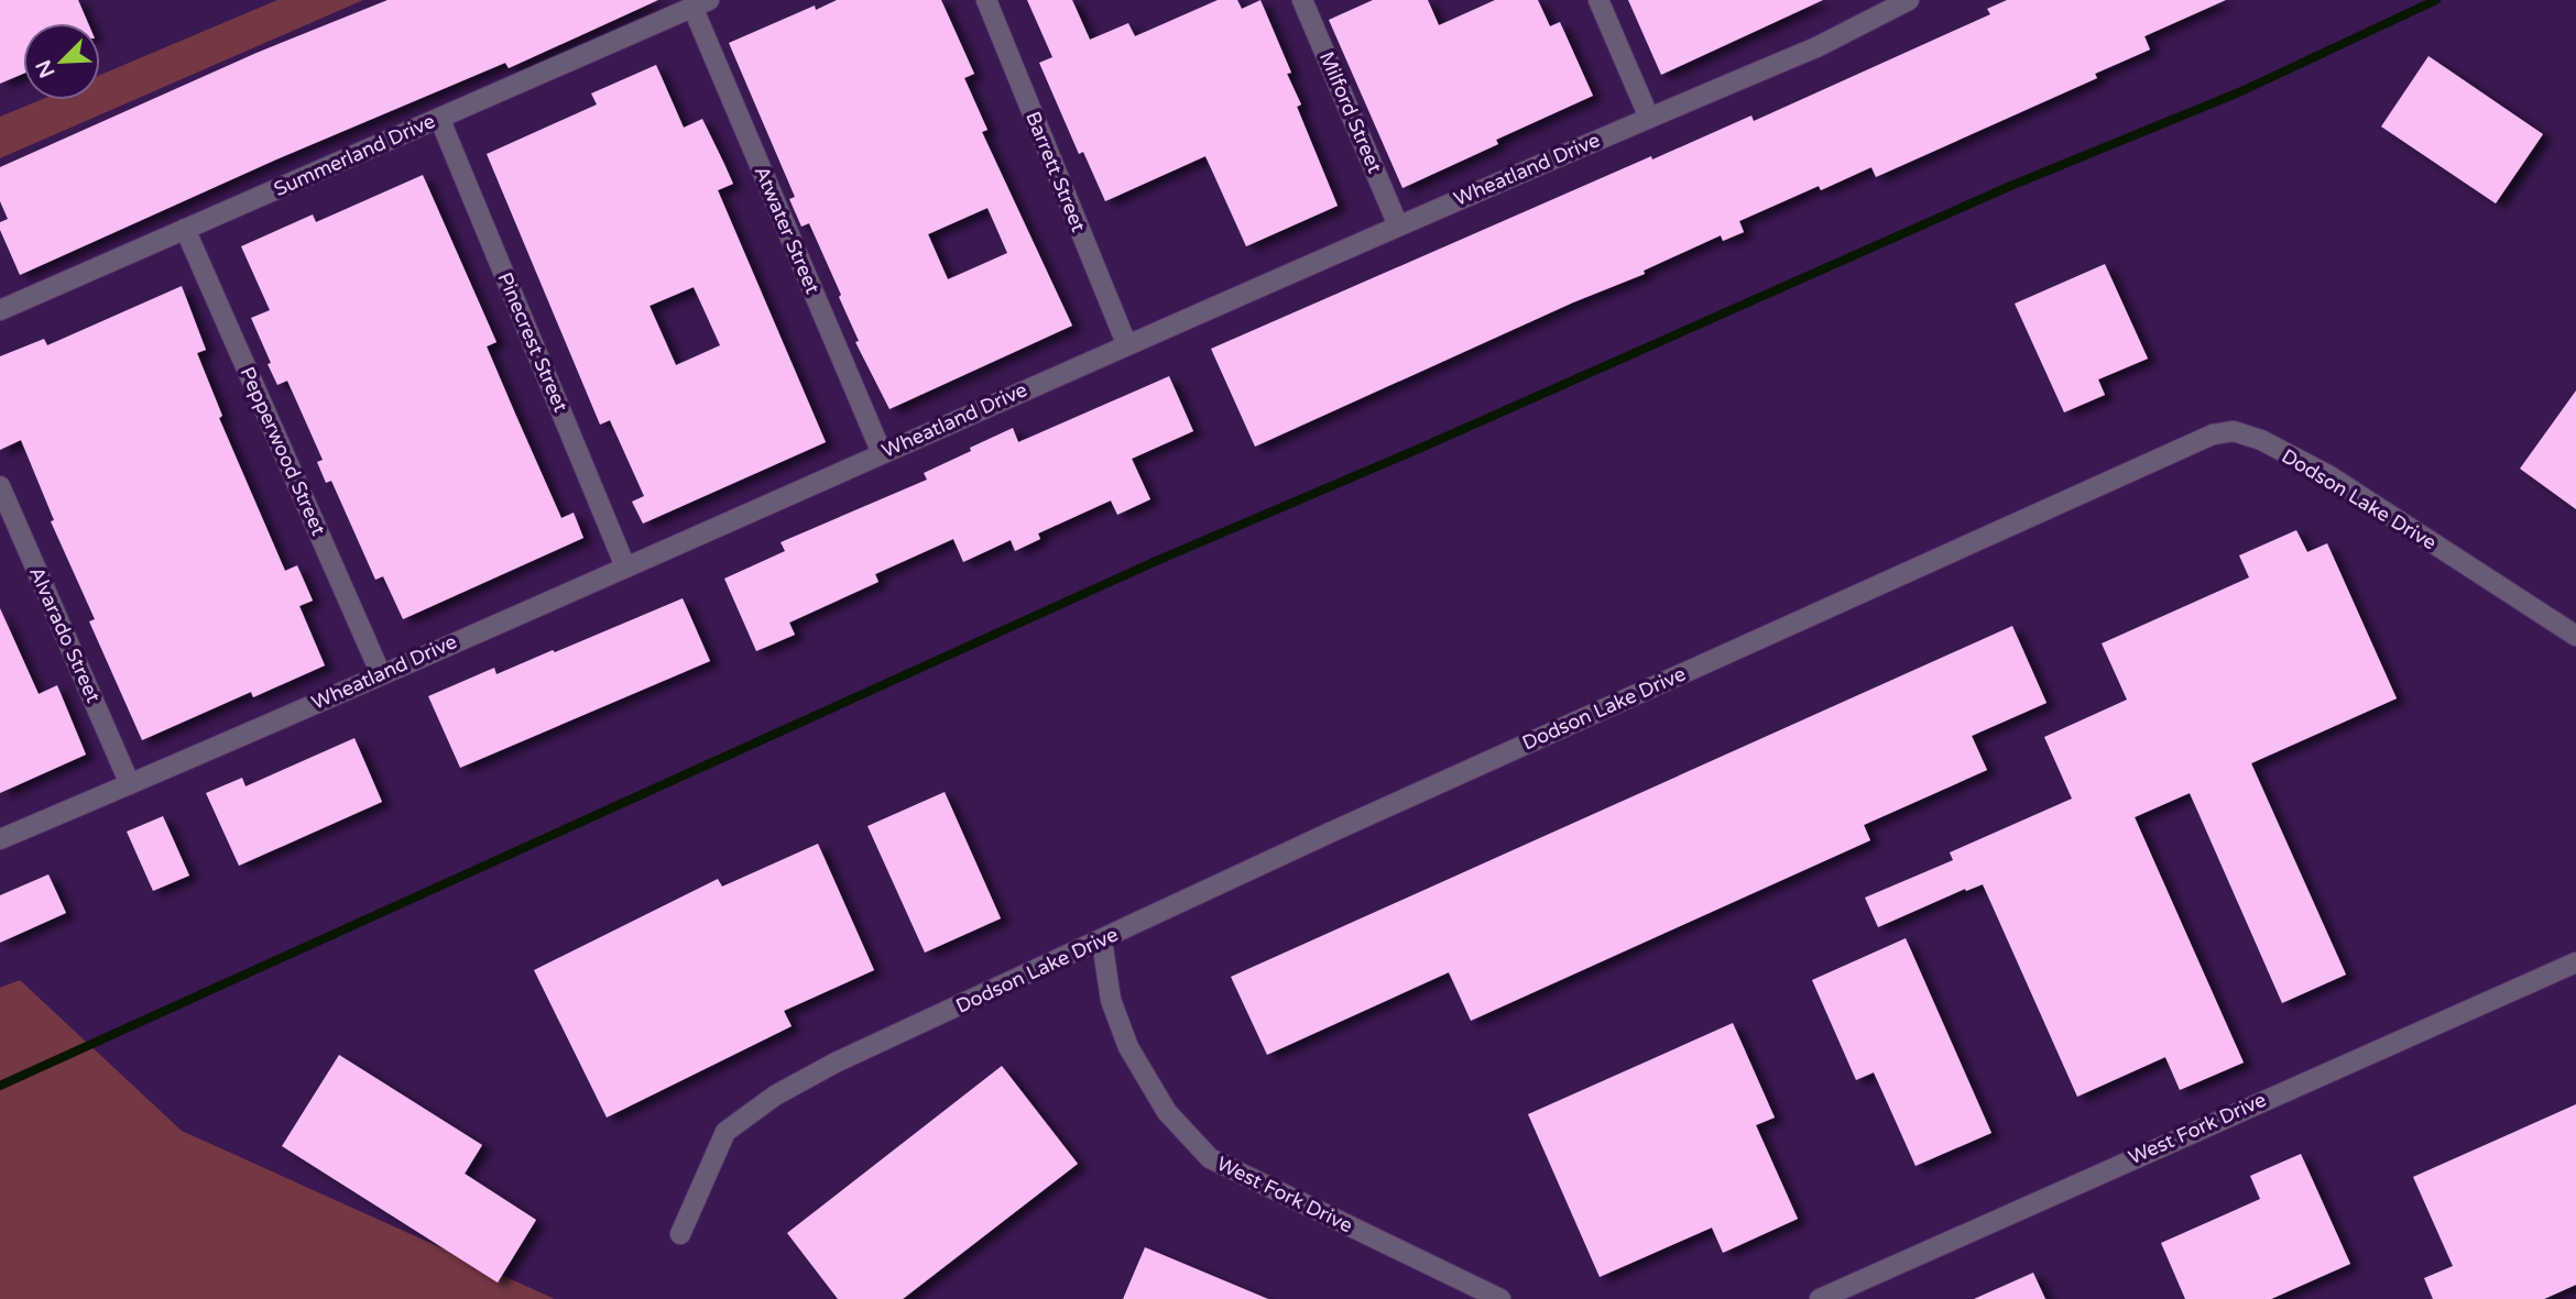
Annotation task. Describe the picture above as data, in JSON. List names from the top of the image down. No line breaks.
{"streets":{"street":["Milford Street","Summerland Drive","Wheatland Drive","Barrett Street","Atwater Street","Pinecrest Street","Pepperwood Street","Dodson Lake Drive","Alvarado Street","West Fork Drive"]},"crossings":[["Milford Street","Wheatland Drive"],["Summerland Drive","Atwater Street"],["Summerland Drive","Pinecrest Street"],["Summerland Drive","Pepperwood Street"],["Wheatland Drive","Barrett Street"],["Wheatland Drive","Atwater Street"],["Wheatland Drive","Pinecrest Street"],["Wheatland Drive","Pepperwood Street"],["Wheatland Drive","Alvarado Street"],["Dodson Lake Drive","West Fork Drive"]],"north":"bottom left"}
